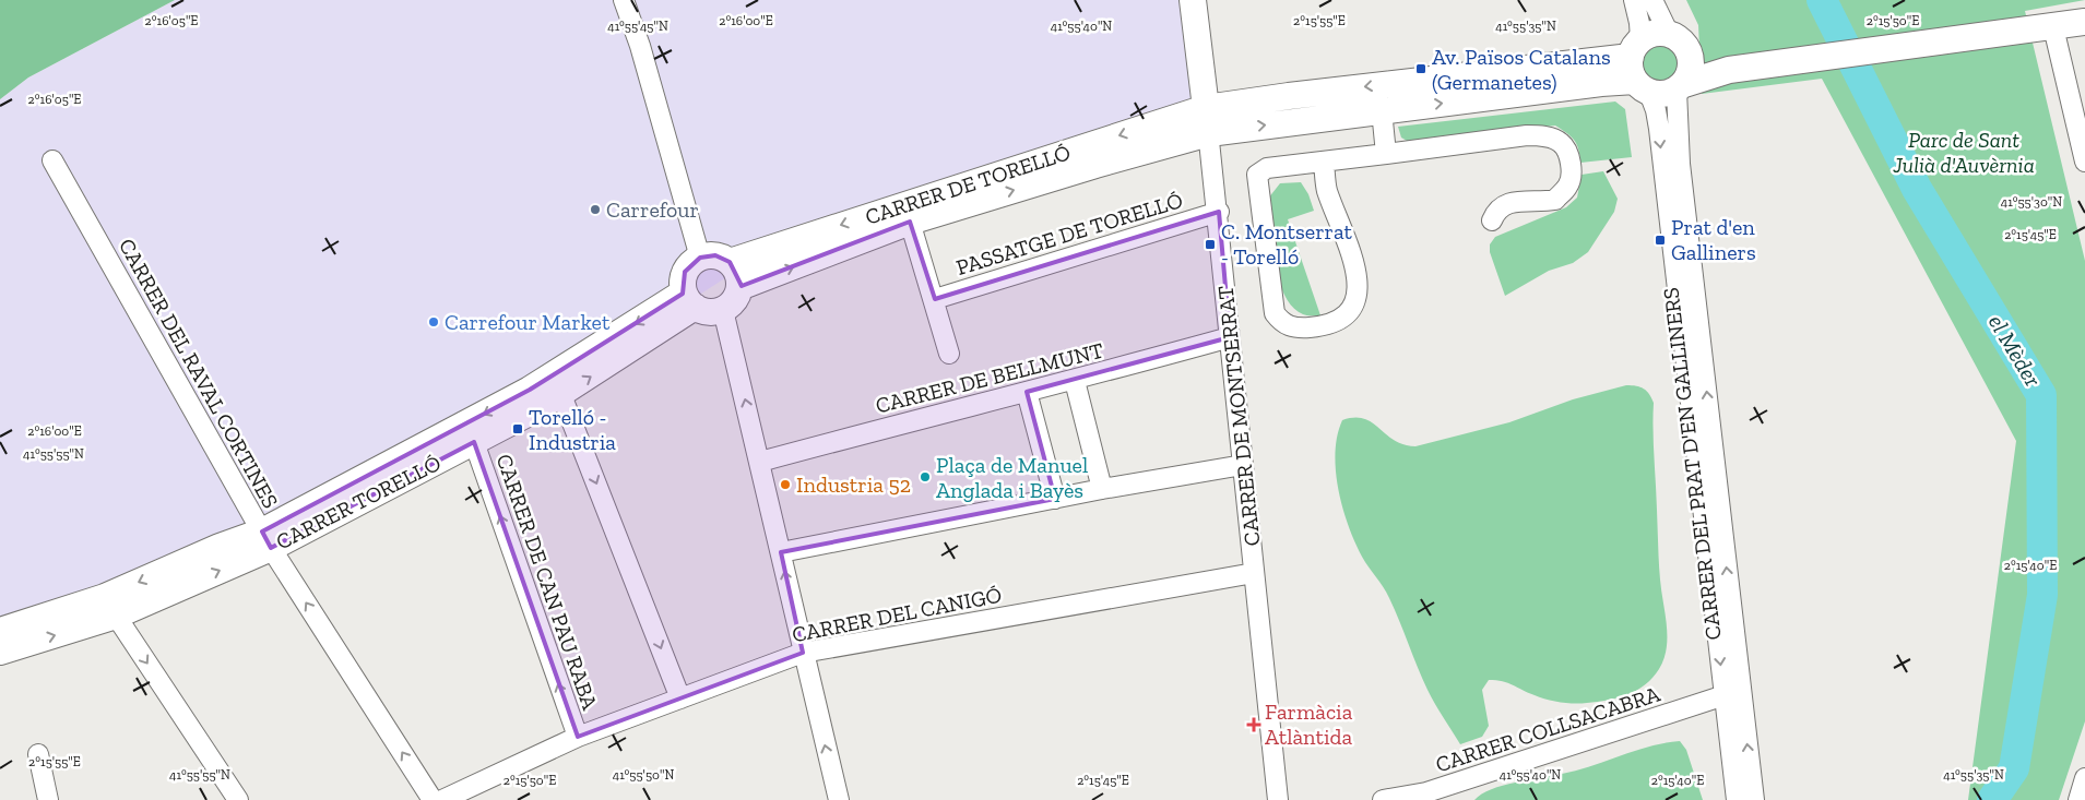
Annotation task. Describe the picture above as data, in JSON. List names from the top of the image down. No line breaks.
{"streets":{"street":["CARRER DE TORELLÓ","PASSATGE DE TORELLÓ","CARRER DEL RAVAL CORTINES","CARRER DE BELLMUNT","CARRER DE MONTSERRAT","CARRER DEL PRAT D'EN GALLINERS","CARRER TORELLÓ","CARRER DE CAN PAU RABA","CARRER DEL CANIGÓ","CARRER COLLSACABRA"]},"crossings":[["CARRER DE TORELLÓ","PASSATGE DE TORELLÓ"],["CARRER DE TORELLÓ","CARRER DE MONTSERRAT"],["CARRER DE TORELLÓ","CARRER TORELLÓ"],["PASSATGE DE TORELLÓ","CARRER DE MONTSERRAT"],["CARRER DEL RAVAL CORTINES","CARRER TORELLÓ"],["CARRER DE BELLMUNT","CARRER DE MONTSERRAT"],["CARRER DE MONTSERRAT","CARRER DEL CANIGÓ"],["CARRER DEL PRAT D'EN GALLINERS","CARRER COLLSACABRA"],["CARRER TORELLÓ","CARRER DE CAN PAU RABA"],["CARRER DE CAN PAU RABA","CARRER DEL CANIGÓ"]],"water":["el Mèder"],"parks":["Parc de Sant Julià d'Auvèrnia"],"places":{"transit":["Av. Països Catalans (Germanetes)","Prat d'en Galliners","C. Montserrat - Torelló","Torelló - Industria"],"other":["Carrefour","Carrefour Market","Plaça de Manuel Anglada i Bayès","Industria 52"],"health":["Farmàcia Atlàntida"]},"coordinates":["2°16'05\"E","2°15'55\"E","2°15'50\"E","2°16'00\"E","41°55'45\"N","41°55'40\"N","41°55'35\"N","41°55'30\"N","2°15'45\"E","41°55'55\"N","2°15'40\"E","41°55'50\"N"]}
